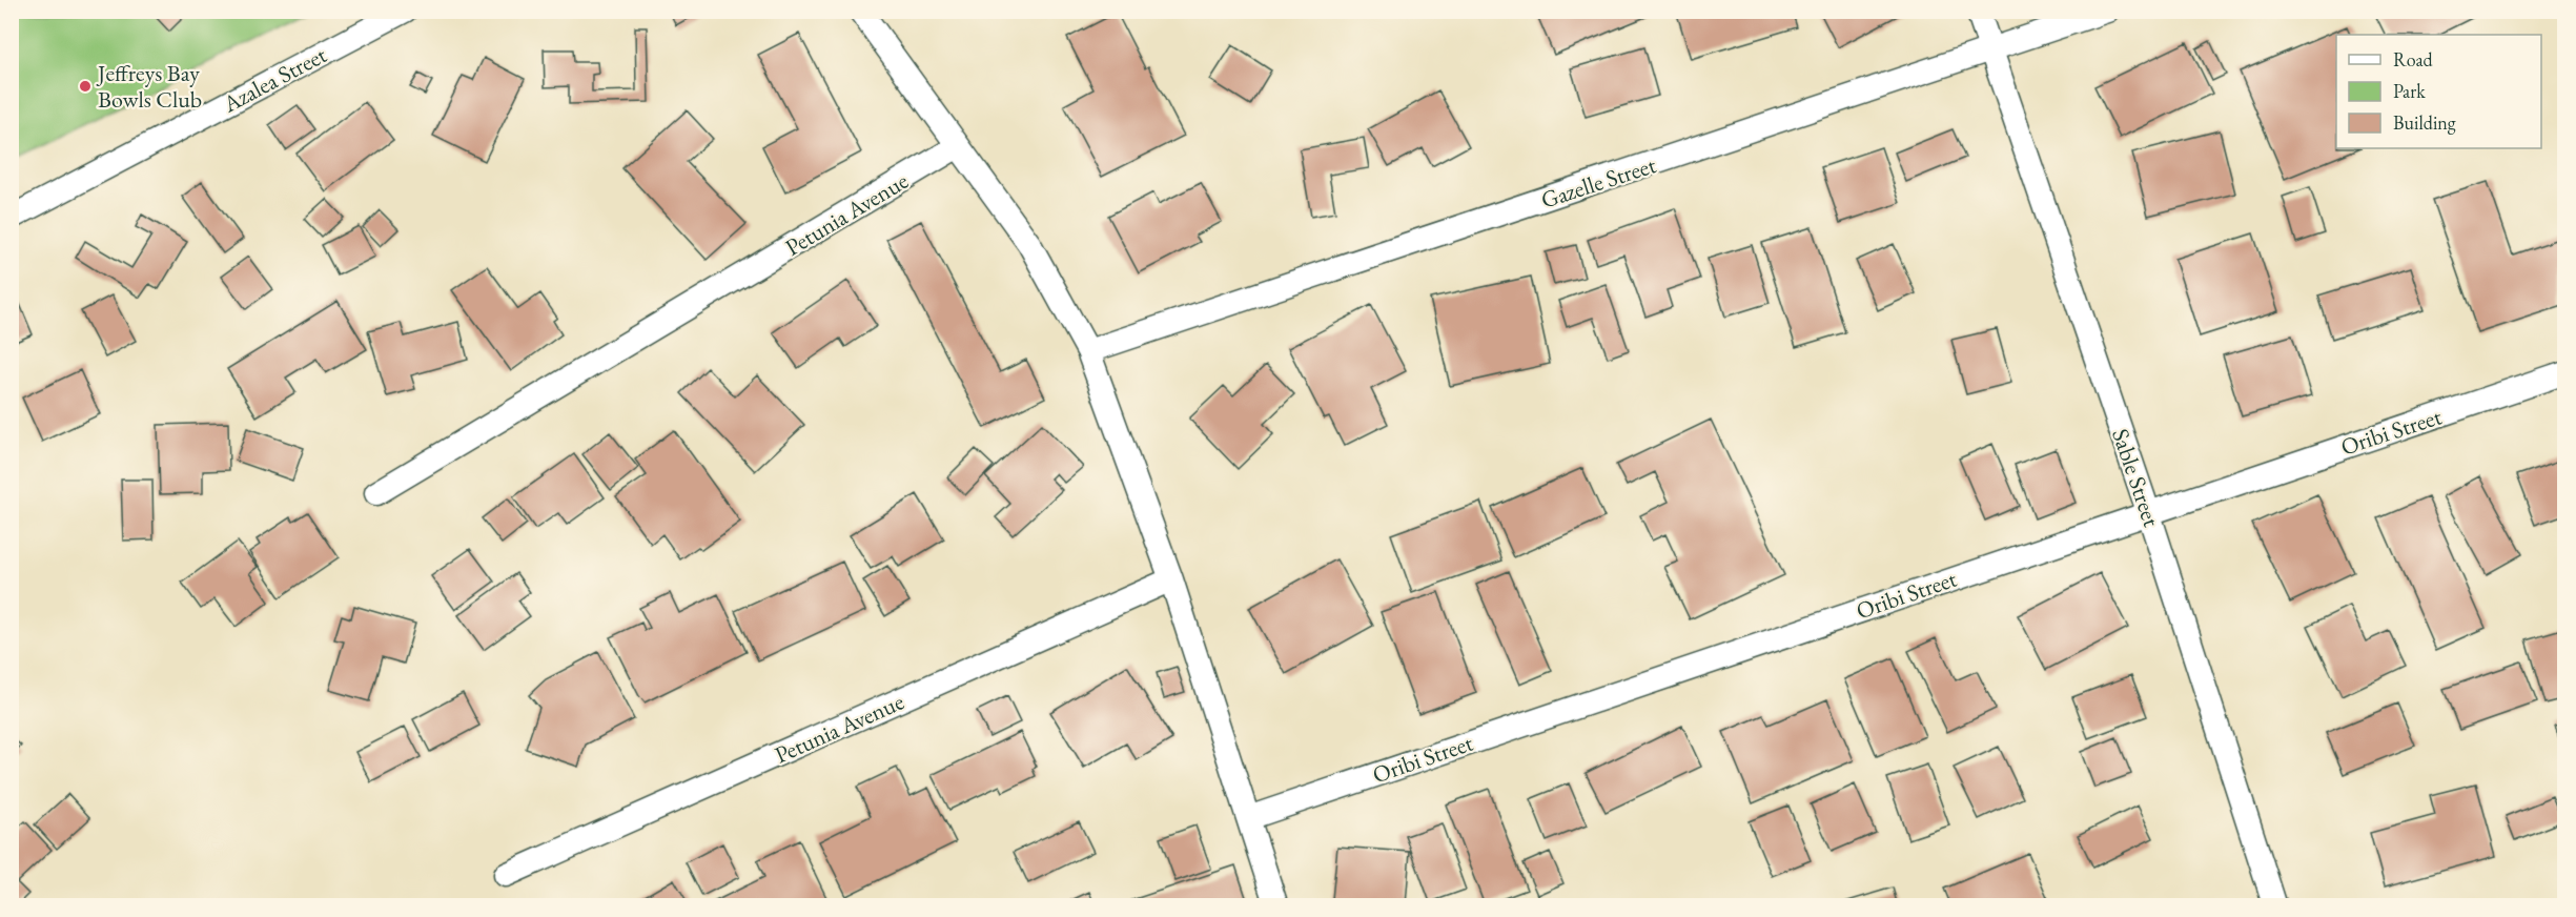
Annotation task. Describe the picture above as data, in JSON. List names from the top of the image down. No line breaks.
{"streets":{"street":["Azalea Street","Gazelle Street","Petunia Avenue","Oribi Street","Sable Street"]},"crossings":[["Gazelle Street","Sable Street"],["Oribi Street","Sable Street"]],"places":["Jeffreys Bay Bowls Club"],"legend":["Road","Park","Building"]}
